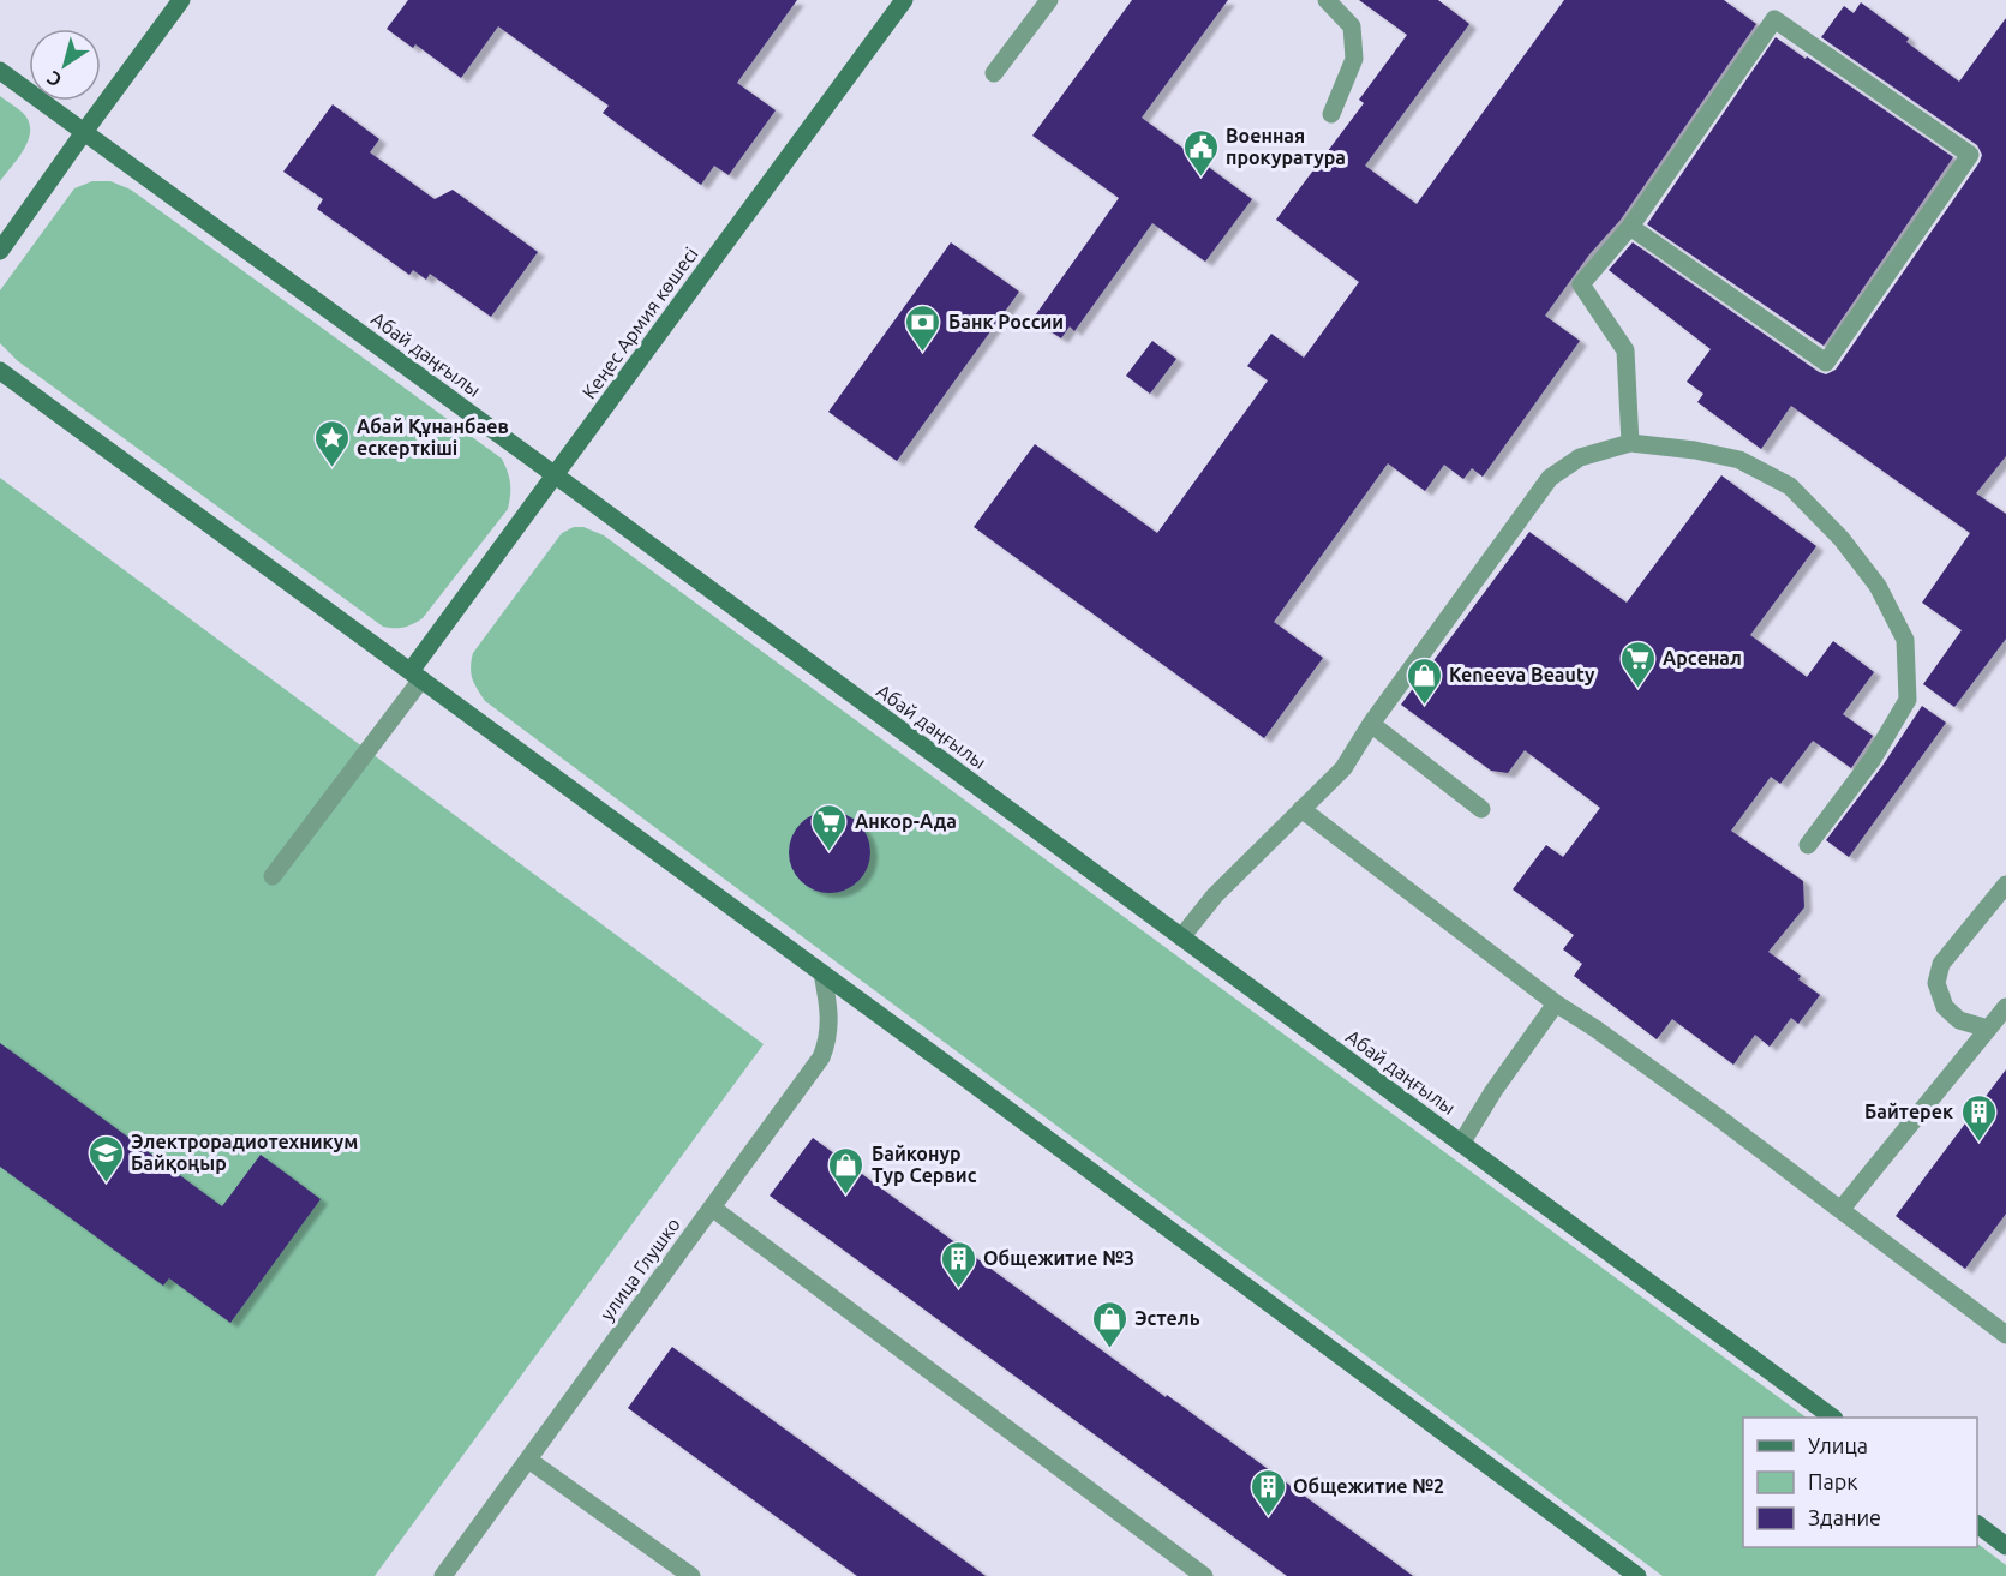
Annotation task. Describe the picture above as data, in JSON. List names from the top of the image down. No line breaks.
{"streets":{"main road":["Кеңес Армия көшесі","Абай даңғылы"],"street":["улица Глушко"]},"crossings":[["Кеңес Армия көшесі","Абай даңғылы"]],"places":{"public building":["Военная прокуратура"],"bank":["Банк России"],"place":["Абай Құнанбаев ескерткіші"],"supermarket":["Арсенал","Анкор-Ада"],"shop":["Keneeva Beauty","Байконур Тур Сервис","Эстель"],"building":["Байтерек","Общежитие №3","Общежитие №2"],"school or university":["Электрорадиотехникум Байқоңыр"]},"legend":["Улица","Парк","Здание"],"north":"bottom left"}
